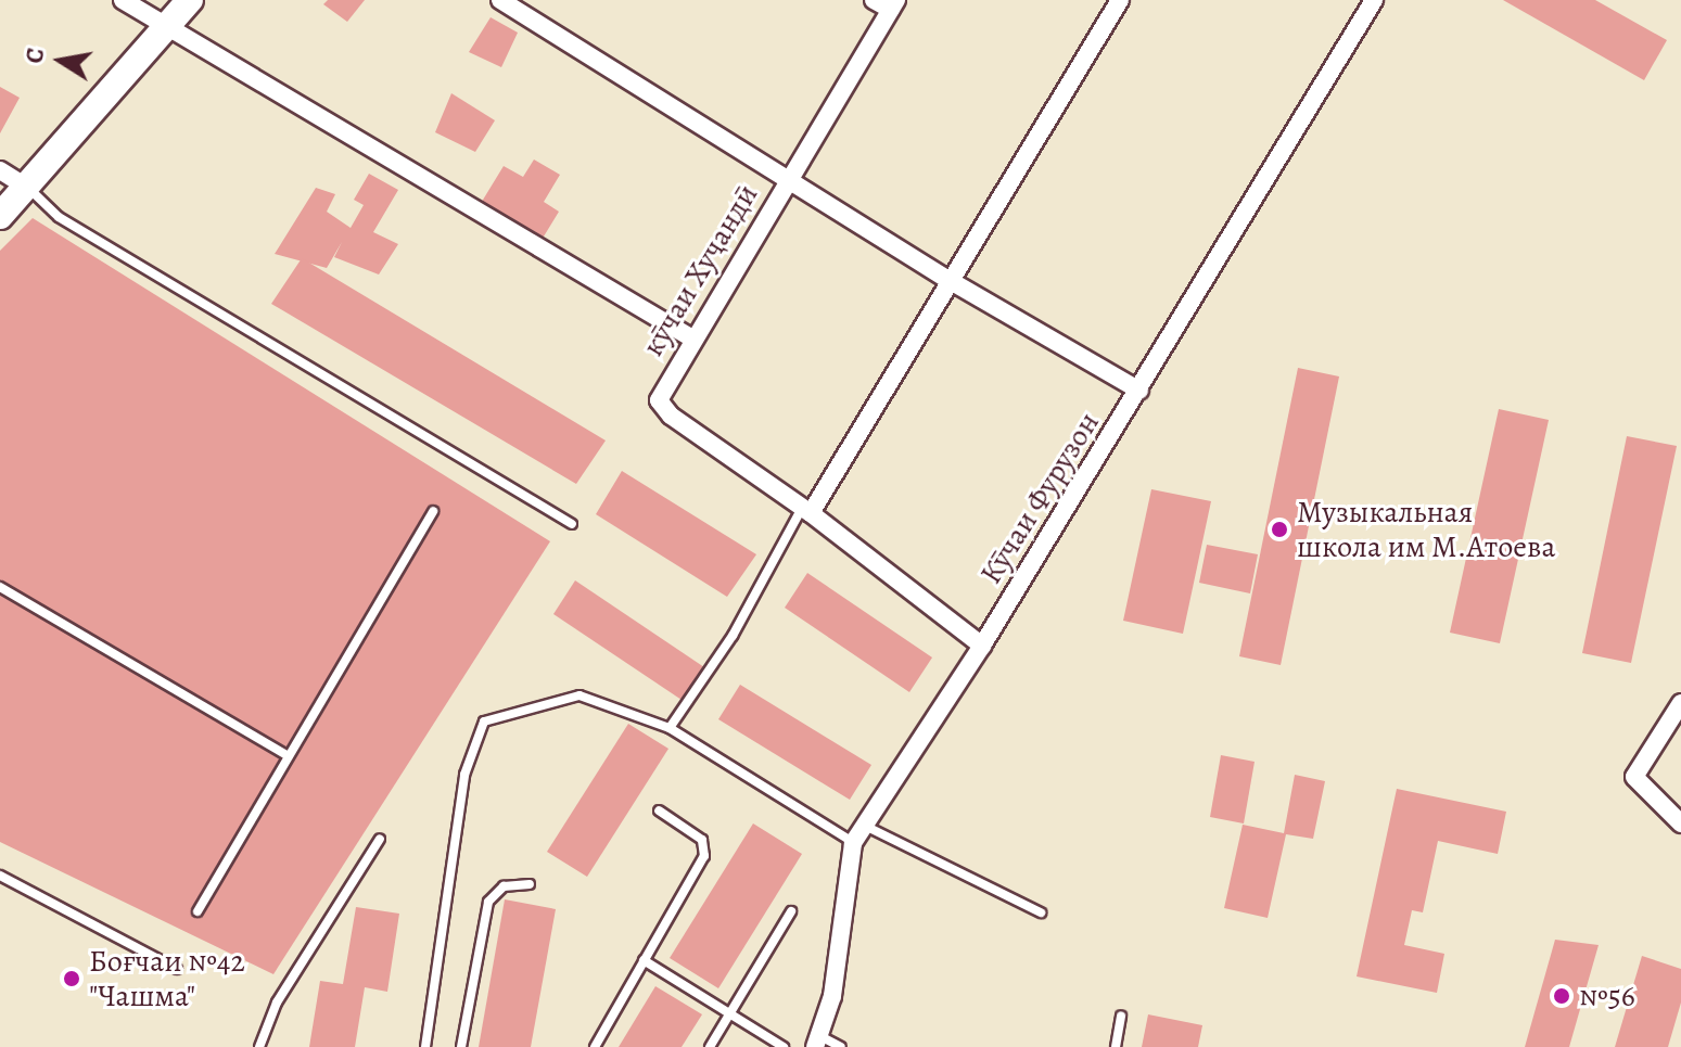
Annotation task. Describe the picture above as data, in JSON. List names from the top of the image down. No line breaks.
{"streets":{"street":["кӯчаи Хуҷандӣ","Кӯчаи Фурузон"]},"crossings":[["кӯчаи Хуҷандӣ","Кӯчаи Фурузон"]],"places":["Музыкальная школа им М.Атоева","Боғчаи №42 \"Чашма\"","№56"],"north":"left"}
